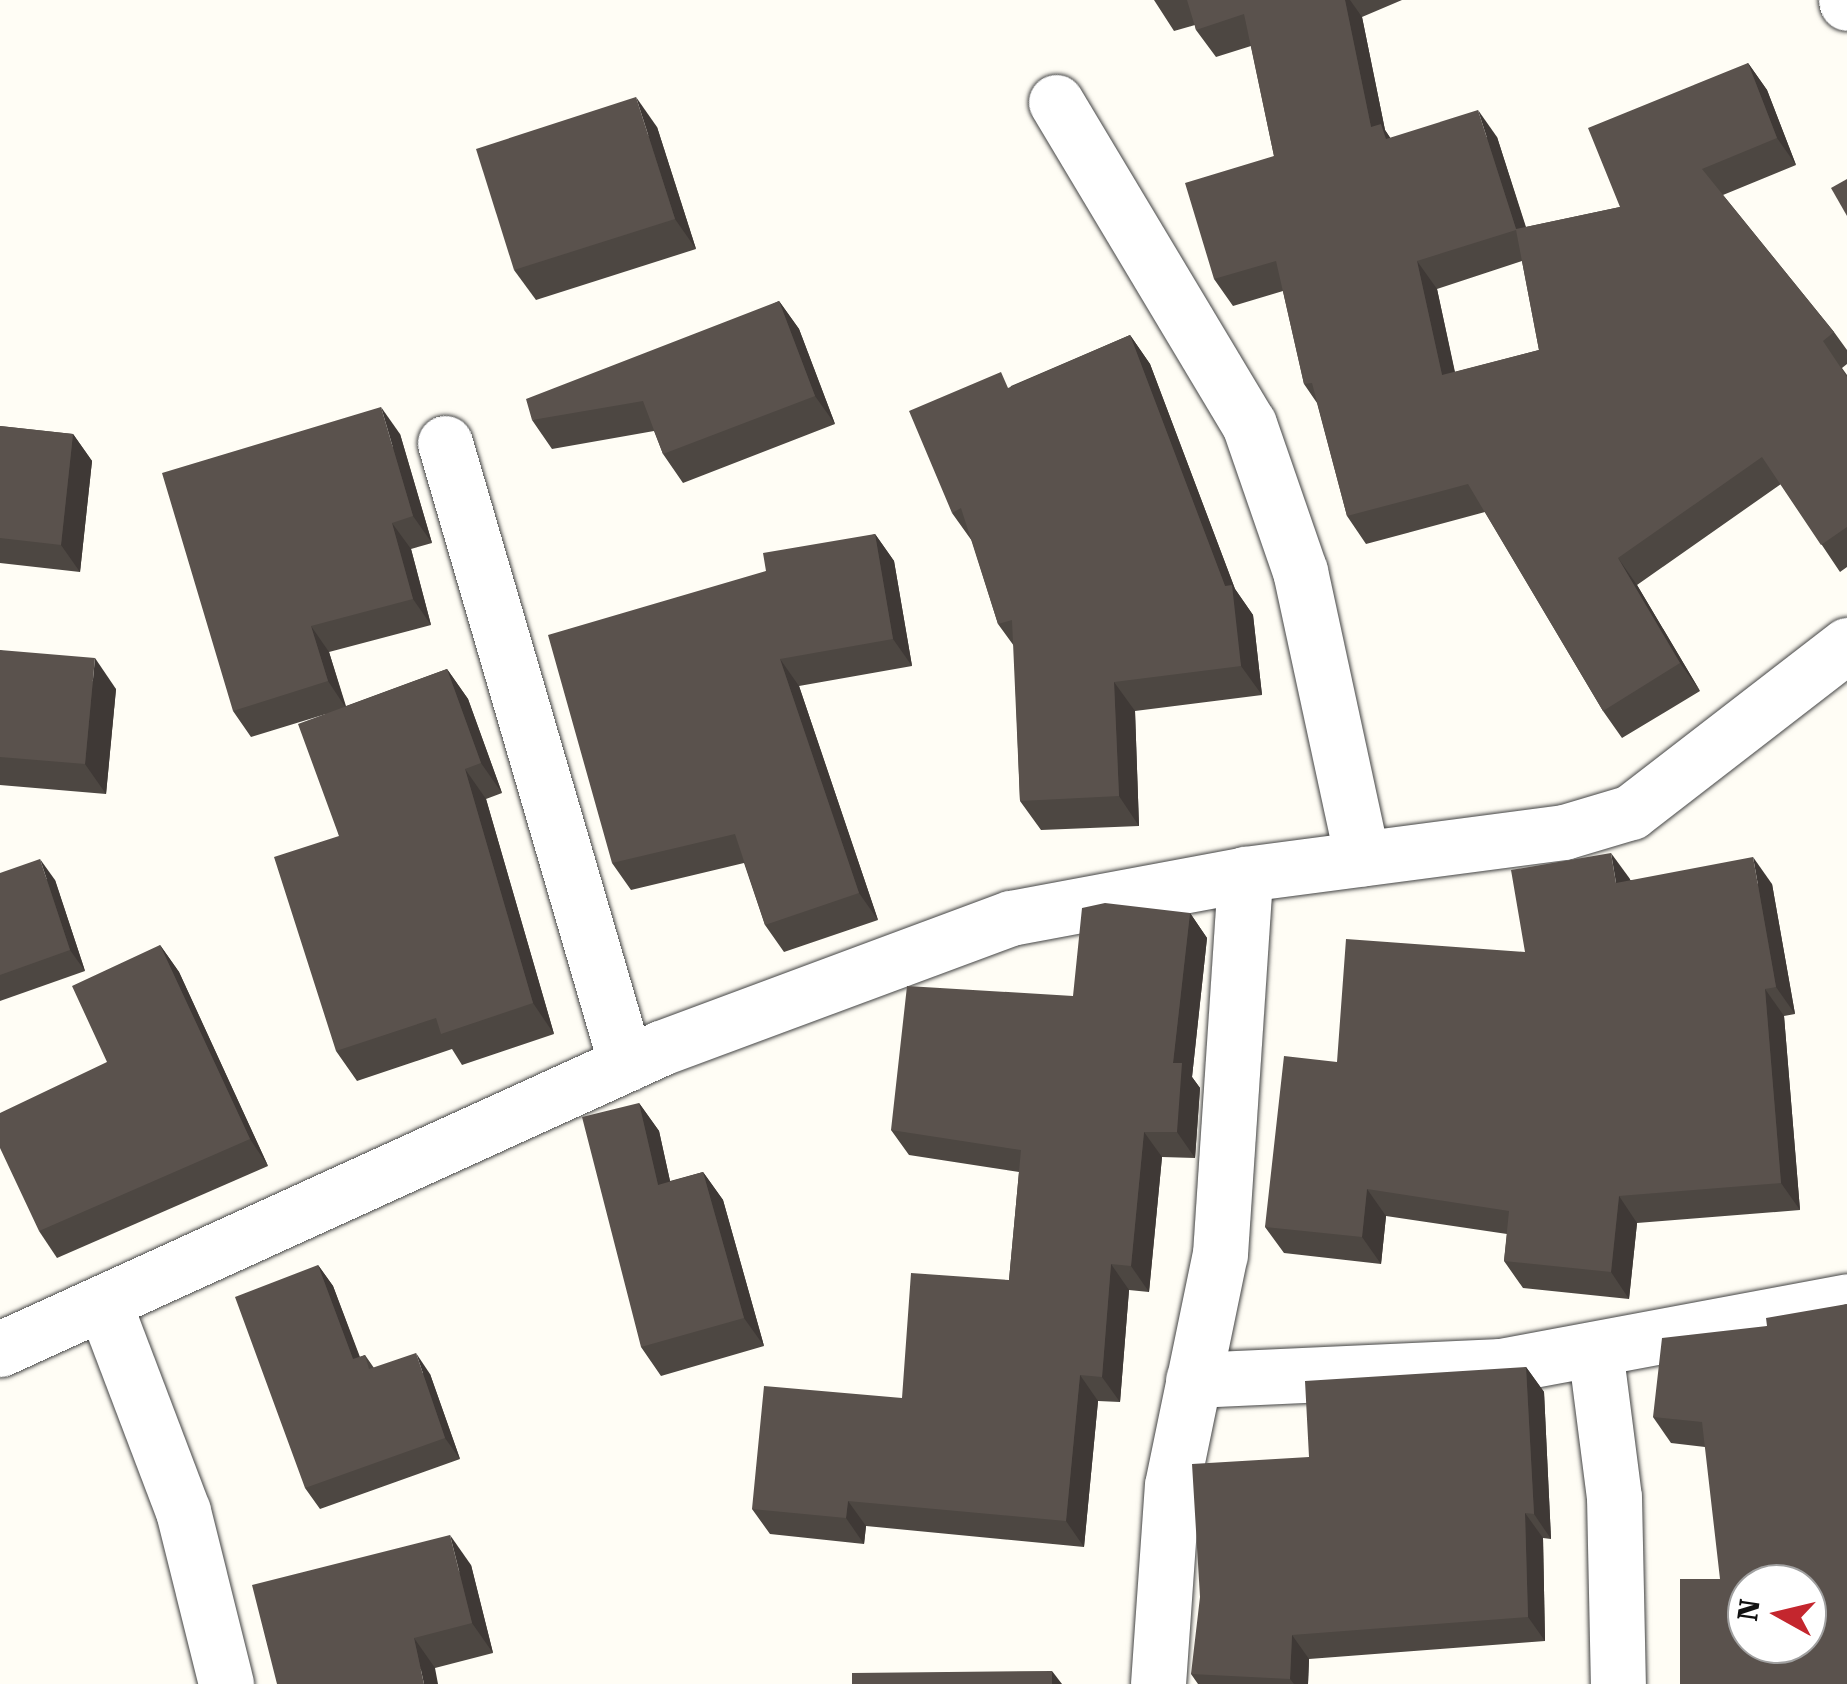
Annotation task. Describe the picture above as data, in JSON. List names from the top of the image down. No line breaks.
{"north":"left"}
